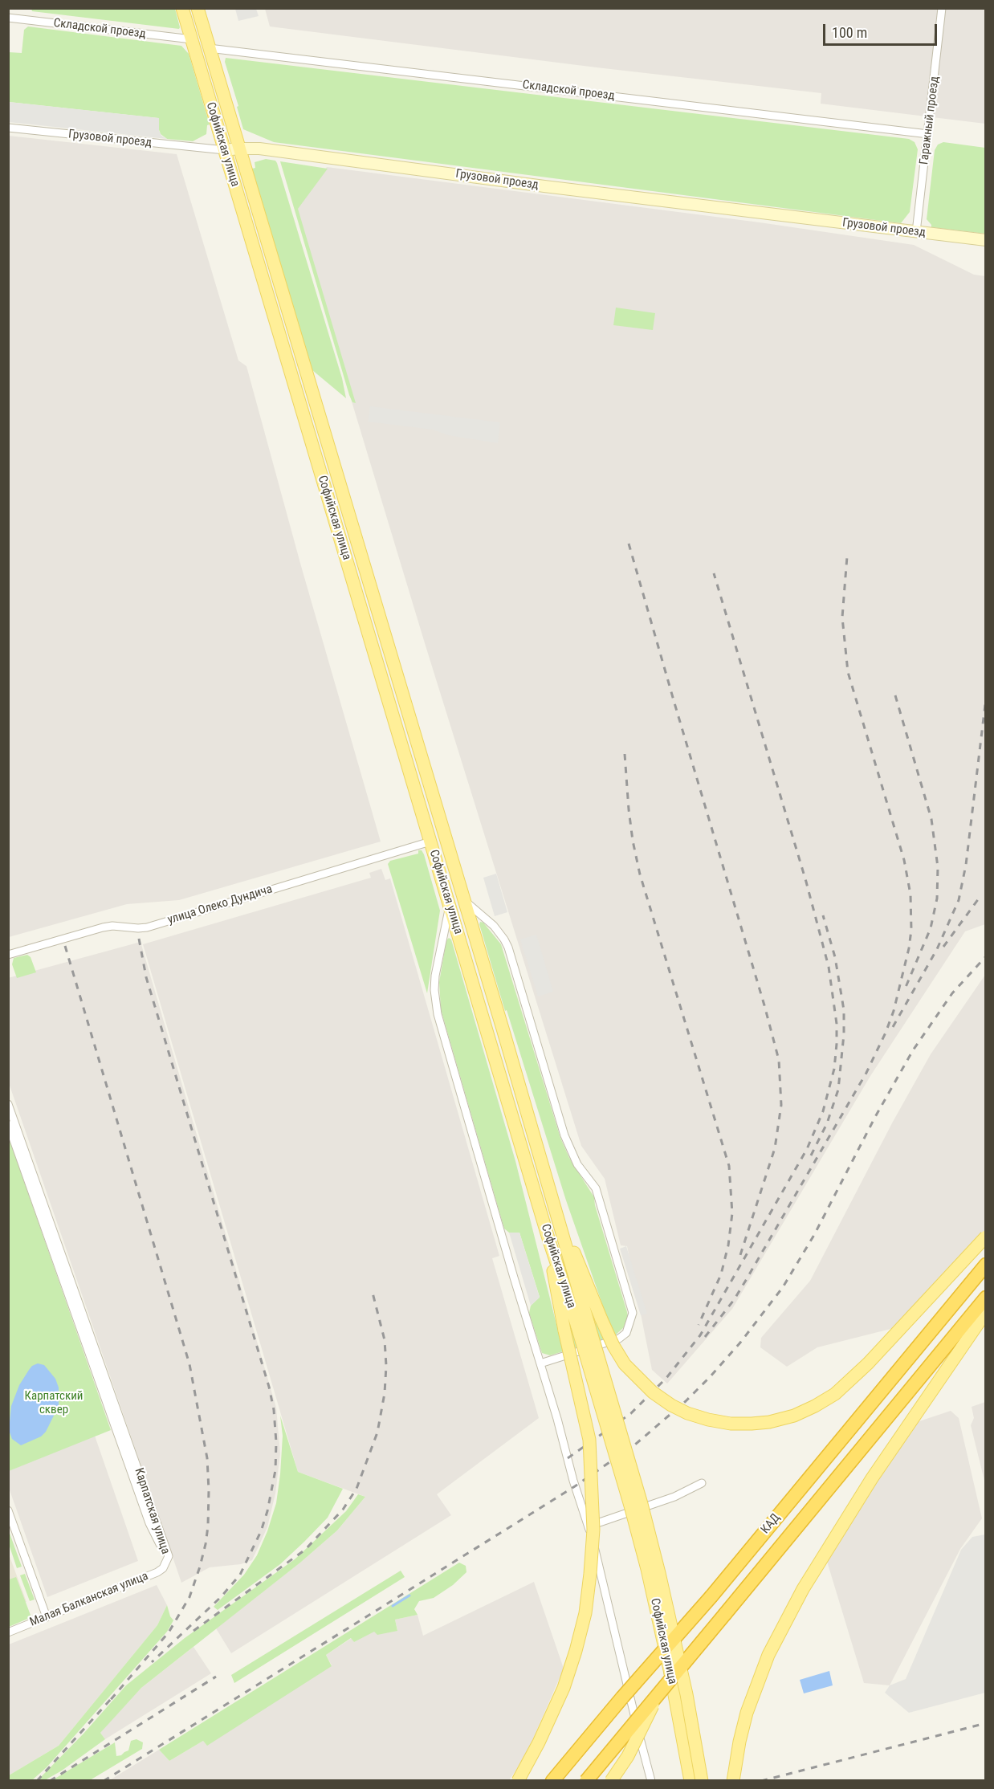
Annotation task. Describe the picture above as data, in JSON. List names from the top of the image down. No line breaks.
{"streets":{"highway":["КАД"],"main road":["Софийская улица"],"street":["Складской проезд","Гаражный проезд","Грузовой проезд","улица Олеко Дундича","Карпатская улица","Малая Балканская улица"]},"crossings":[["Складской проезд","Гаражный проезд"],["Складской проезд","Софийская улица"],["Гаражный проезд","Грузовой проезд"],["Грузовой проезд","Софийская улица"],["Софийская улица","улица Олеко Дундича"],["Карпатская улица","Малая Балканская улица"]],"parks":["Карпатский сквер"],"scale_bar":"100 m"}
